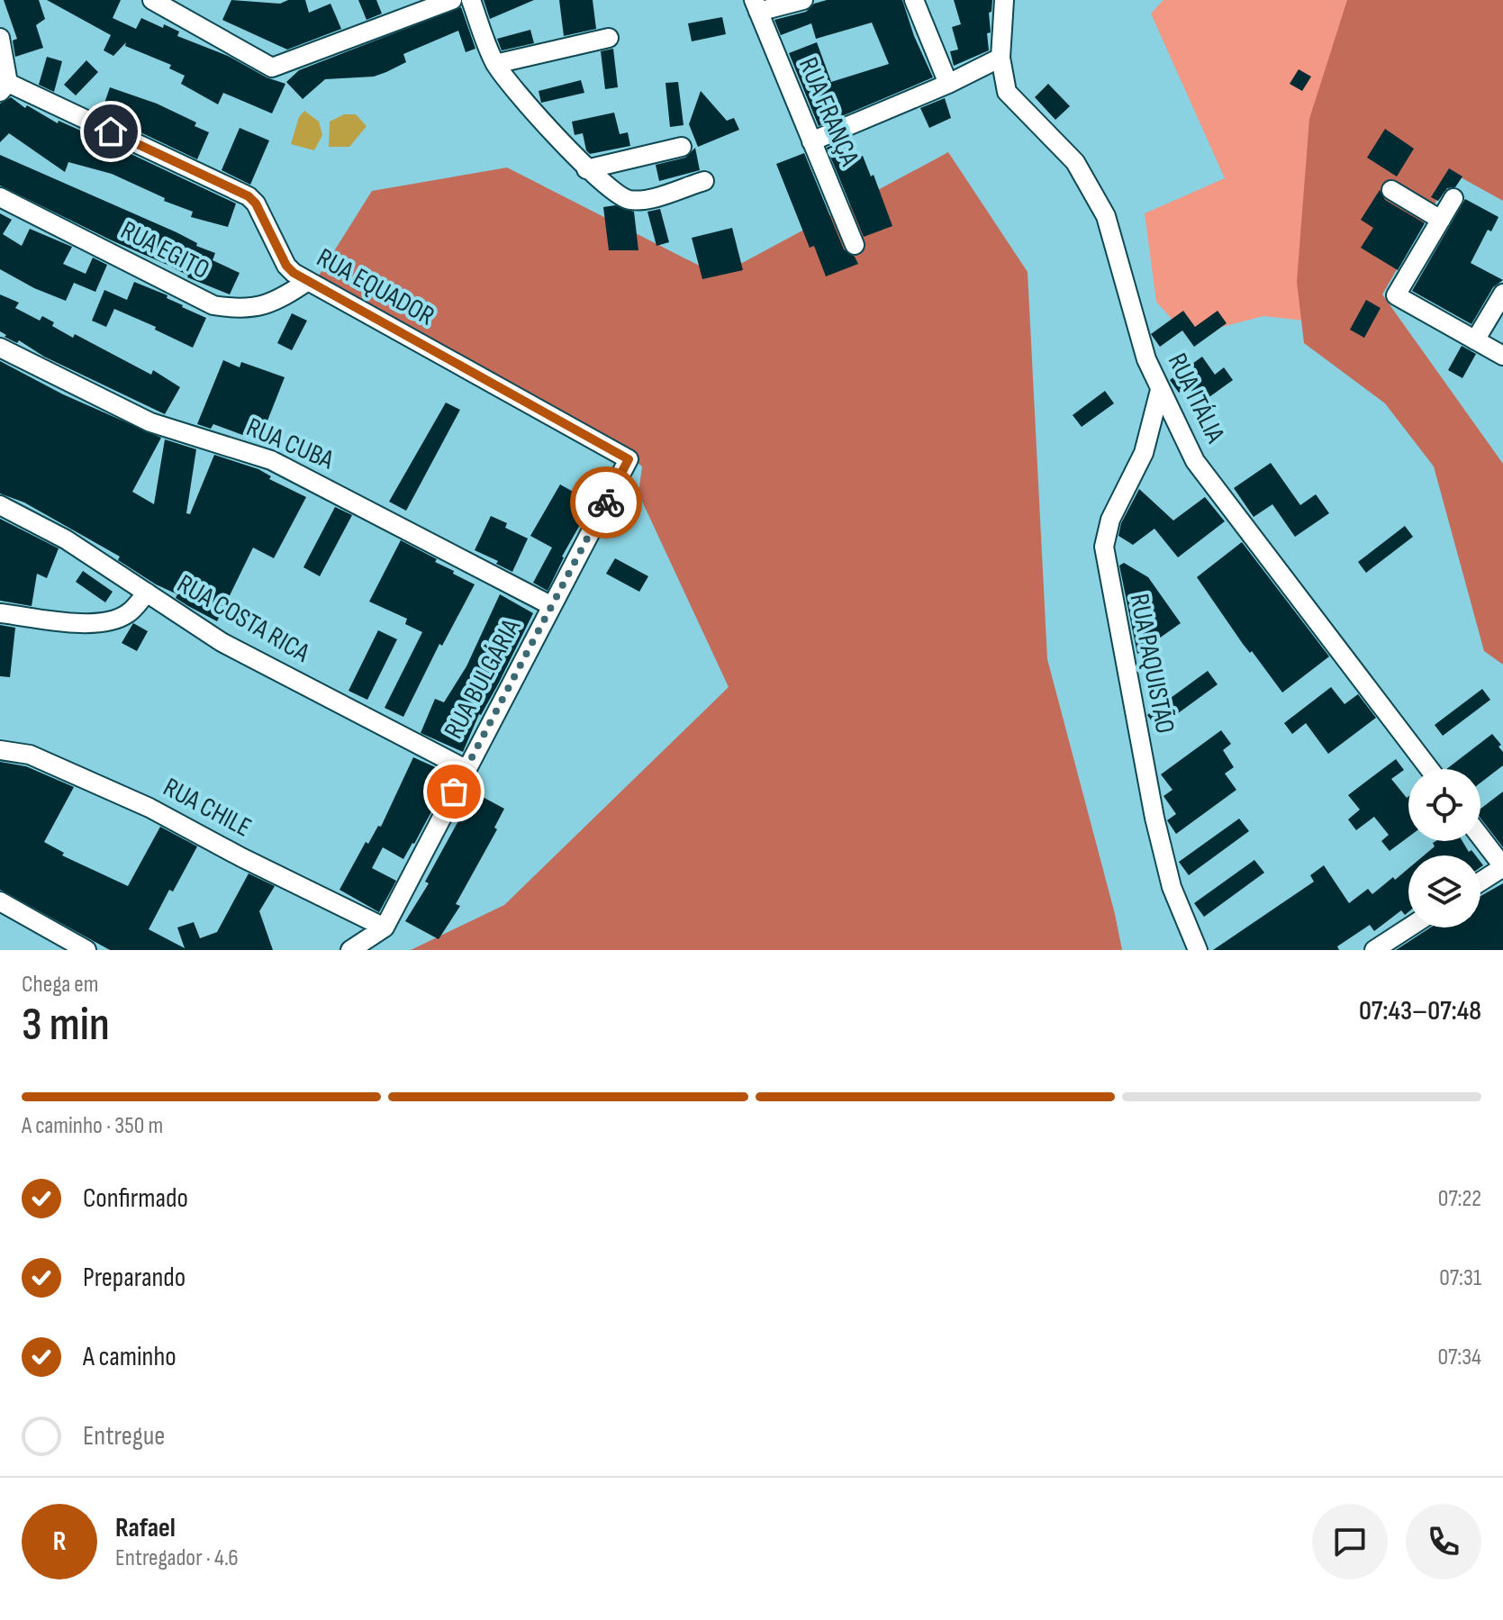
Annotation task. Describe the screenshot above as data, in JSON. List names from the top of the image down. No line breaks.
{"streets":{"street":["RUA FRANÇA","RUA EGITO","RUA EQUADOR","RUA ITÁLIA","RUA CUBA","RUA COSTA RICA","RUA PAQUISTÃO","RUA BULGÁRIA","RUA CHILE"]},"crossings":[["RUA EGITO","RUA EQUADOR"],["RUA EQUADOR","RUA BULGÁRIA"],["RUA ITÁLIA","RUA PAQUISTÃO"],["RUA CUBA","RUA BULGÁRIA"],["RUA COSTA RICA","RUA BULGÁRIA"],["RUA BULGÁRIA","RUA CHILE"]],"page":{"heading":["3 min","Chega em","07:43–07:48"],"panel":["Rafael","Entregador · 4.6"],"bar":"A caminho · 350 m","list":[["Confirmado","07:22"],["Preparando","07:31"],["A caminho","07:34"],"Entregue"],"round":"R"}}
